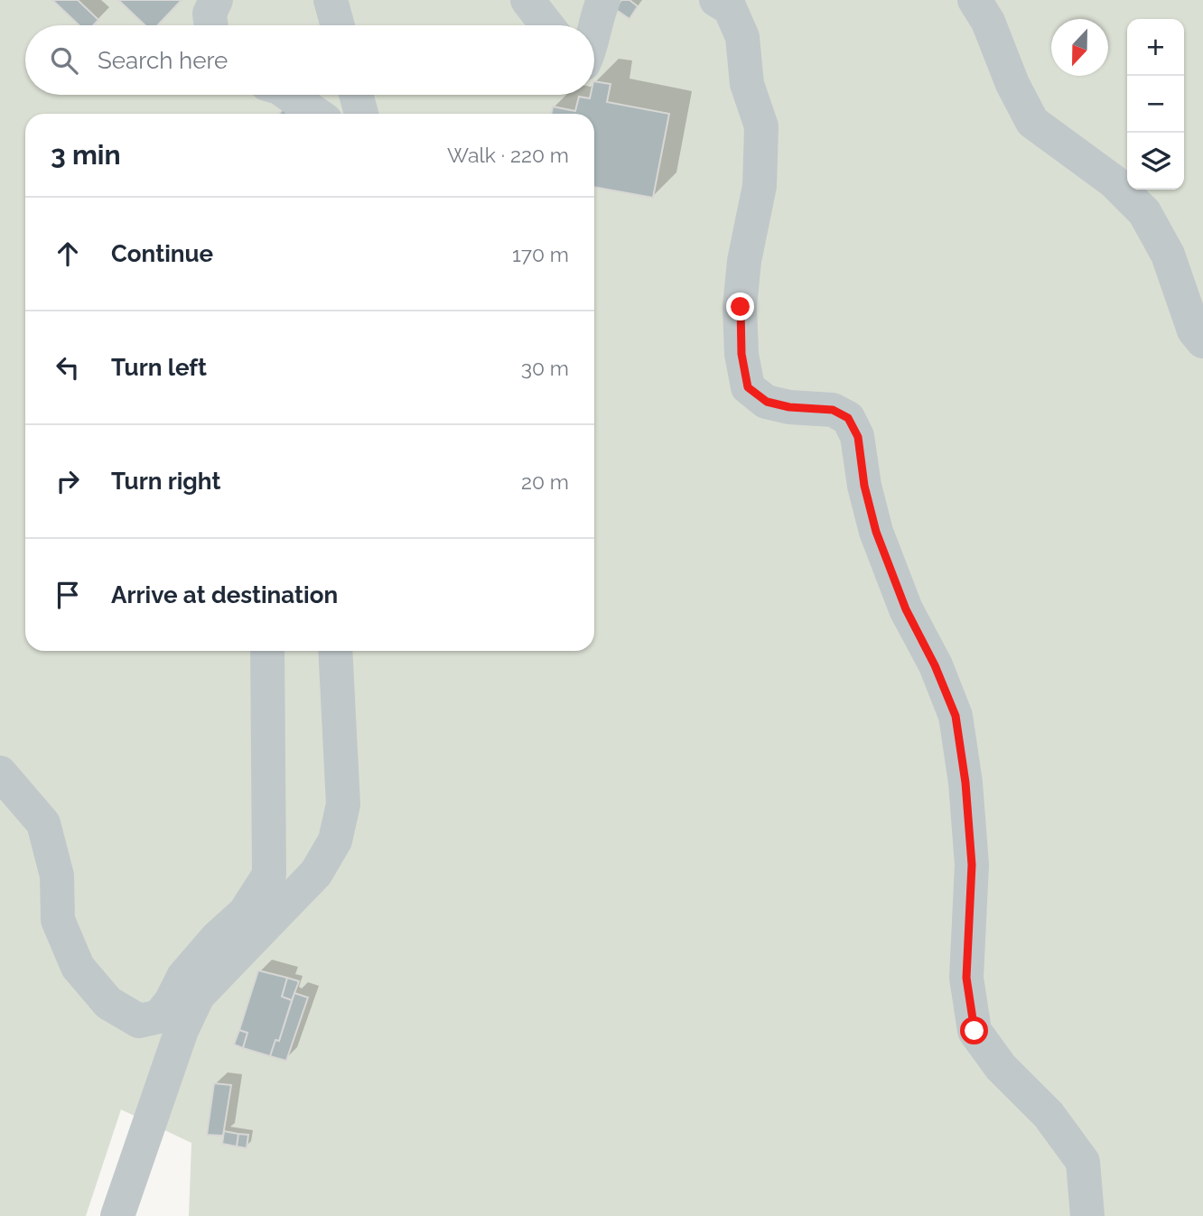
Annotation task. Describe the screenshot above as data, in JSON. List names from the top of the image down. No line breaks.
{"north":"bottom","page":{"map_buttons":["+","−"],"search":"Search here","heading":["3 min","Walk · 220 m"],"list":[["Continue","170 m"],["Turn left","30 m"],["Turn right","20 m"],"Arrive at destination"]}}
